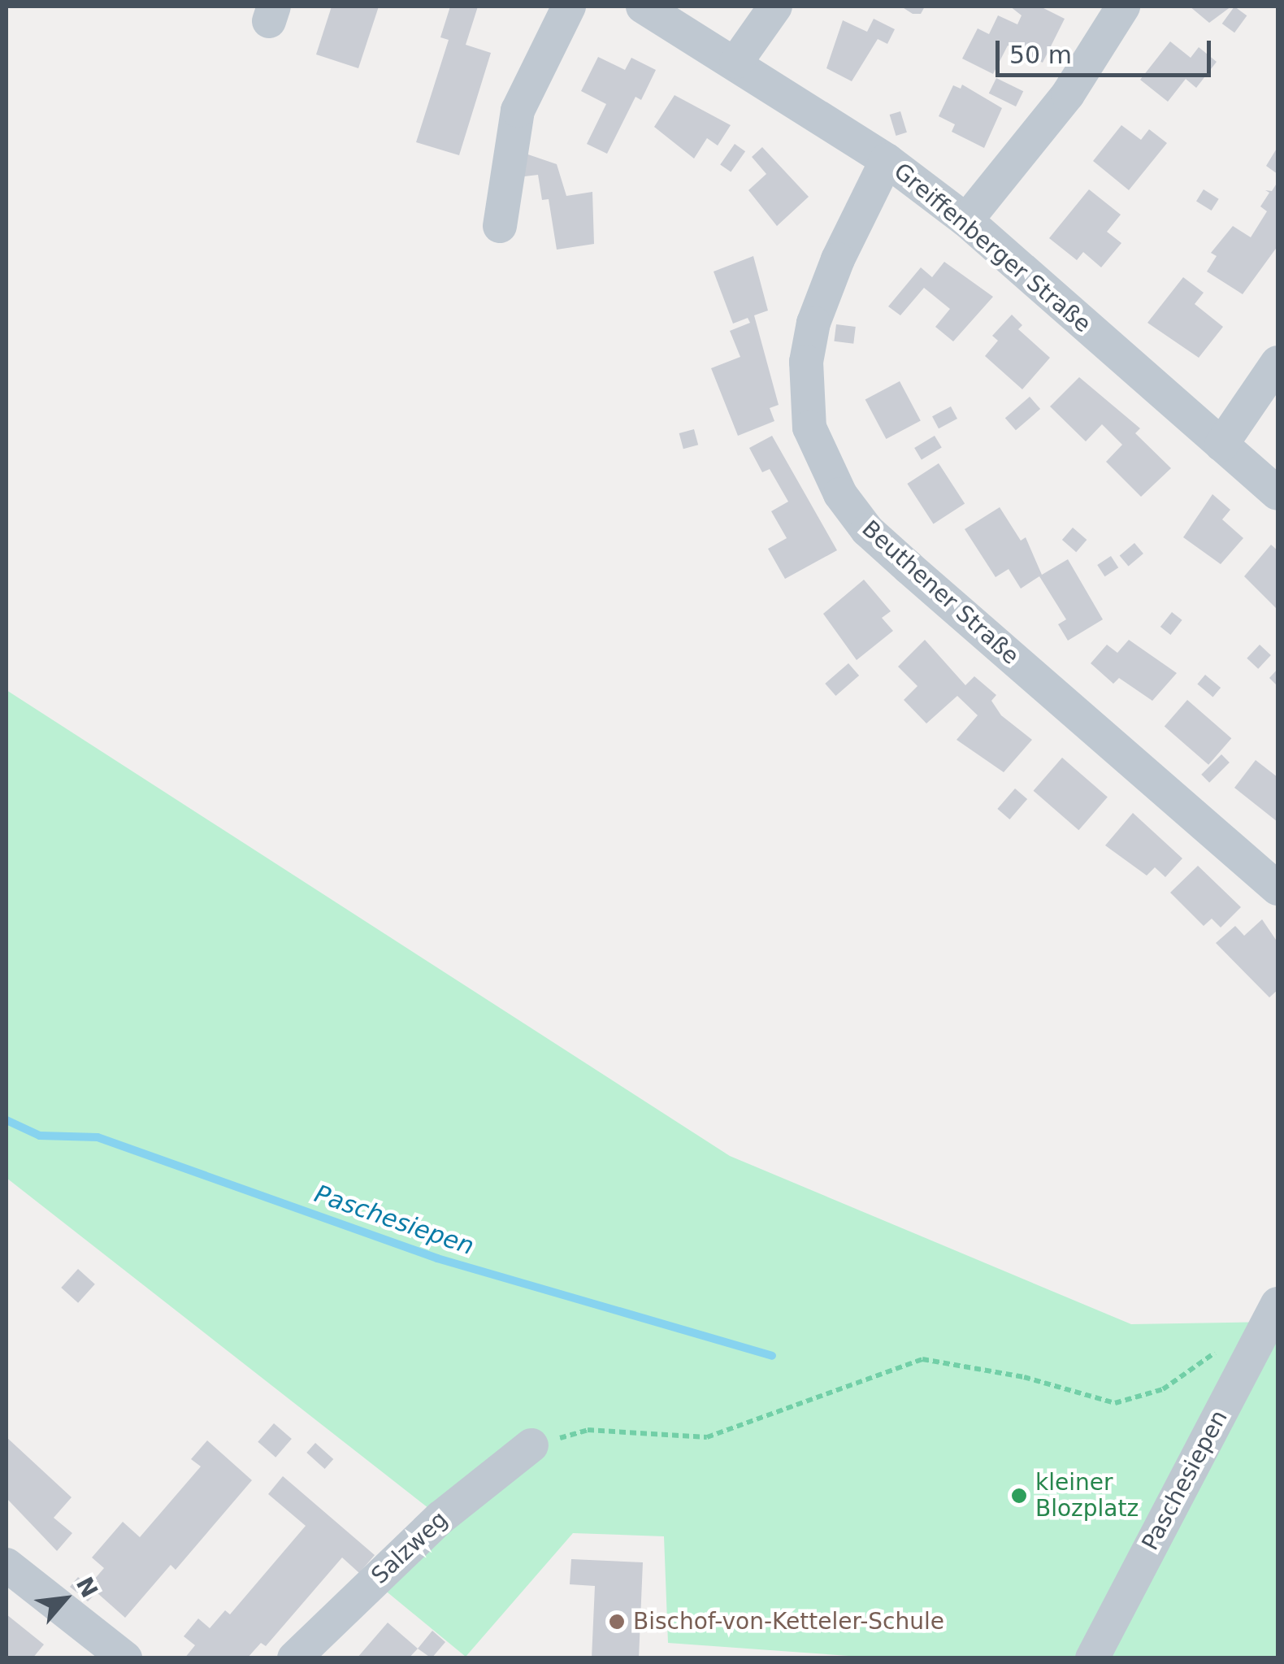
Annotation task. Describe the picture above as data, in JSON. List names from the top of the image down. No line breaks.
{"streets":{"street":["Greiffenberger Straße","Beuthener Straße","Paschesiepen","Salzweg"]},"crossings":[["Greiffenberger Straße","Beuthener Straße"]],"water":["Paschesiepen"],"places":["kleiner Blozplatz","Bischof-von-Ketteler-Schule"],"scale_bar":"50 m","north":"top right"}
